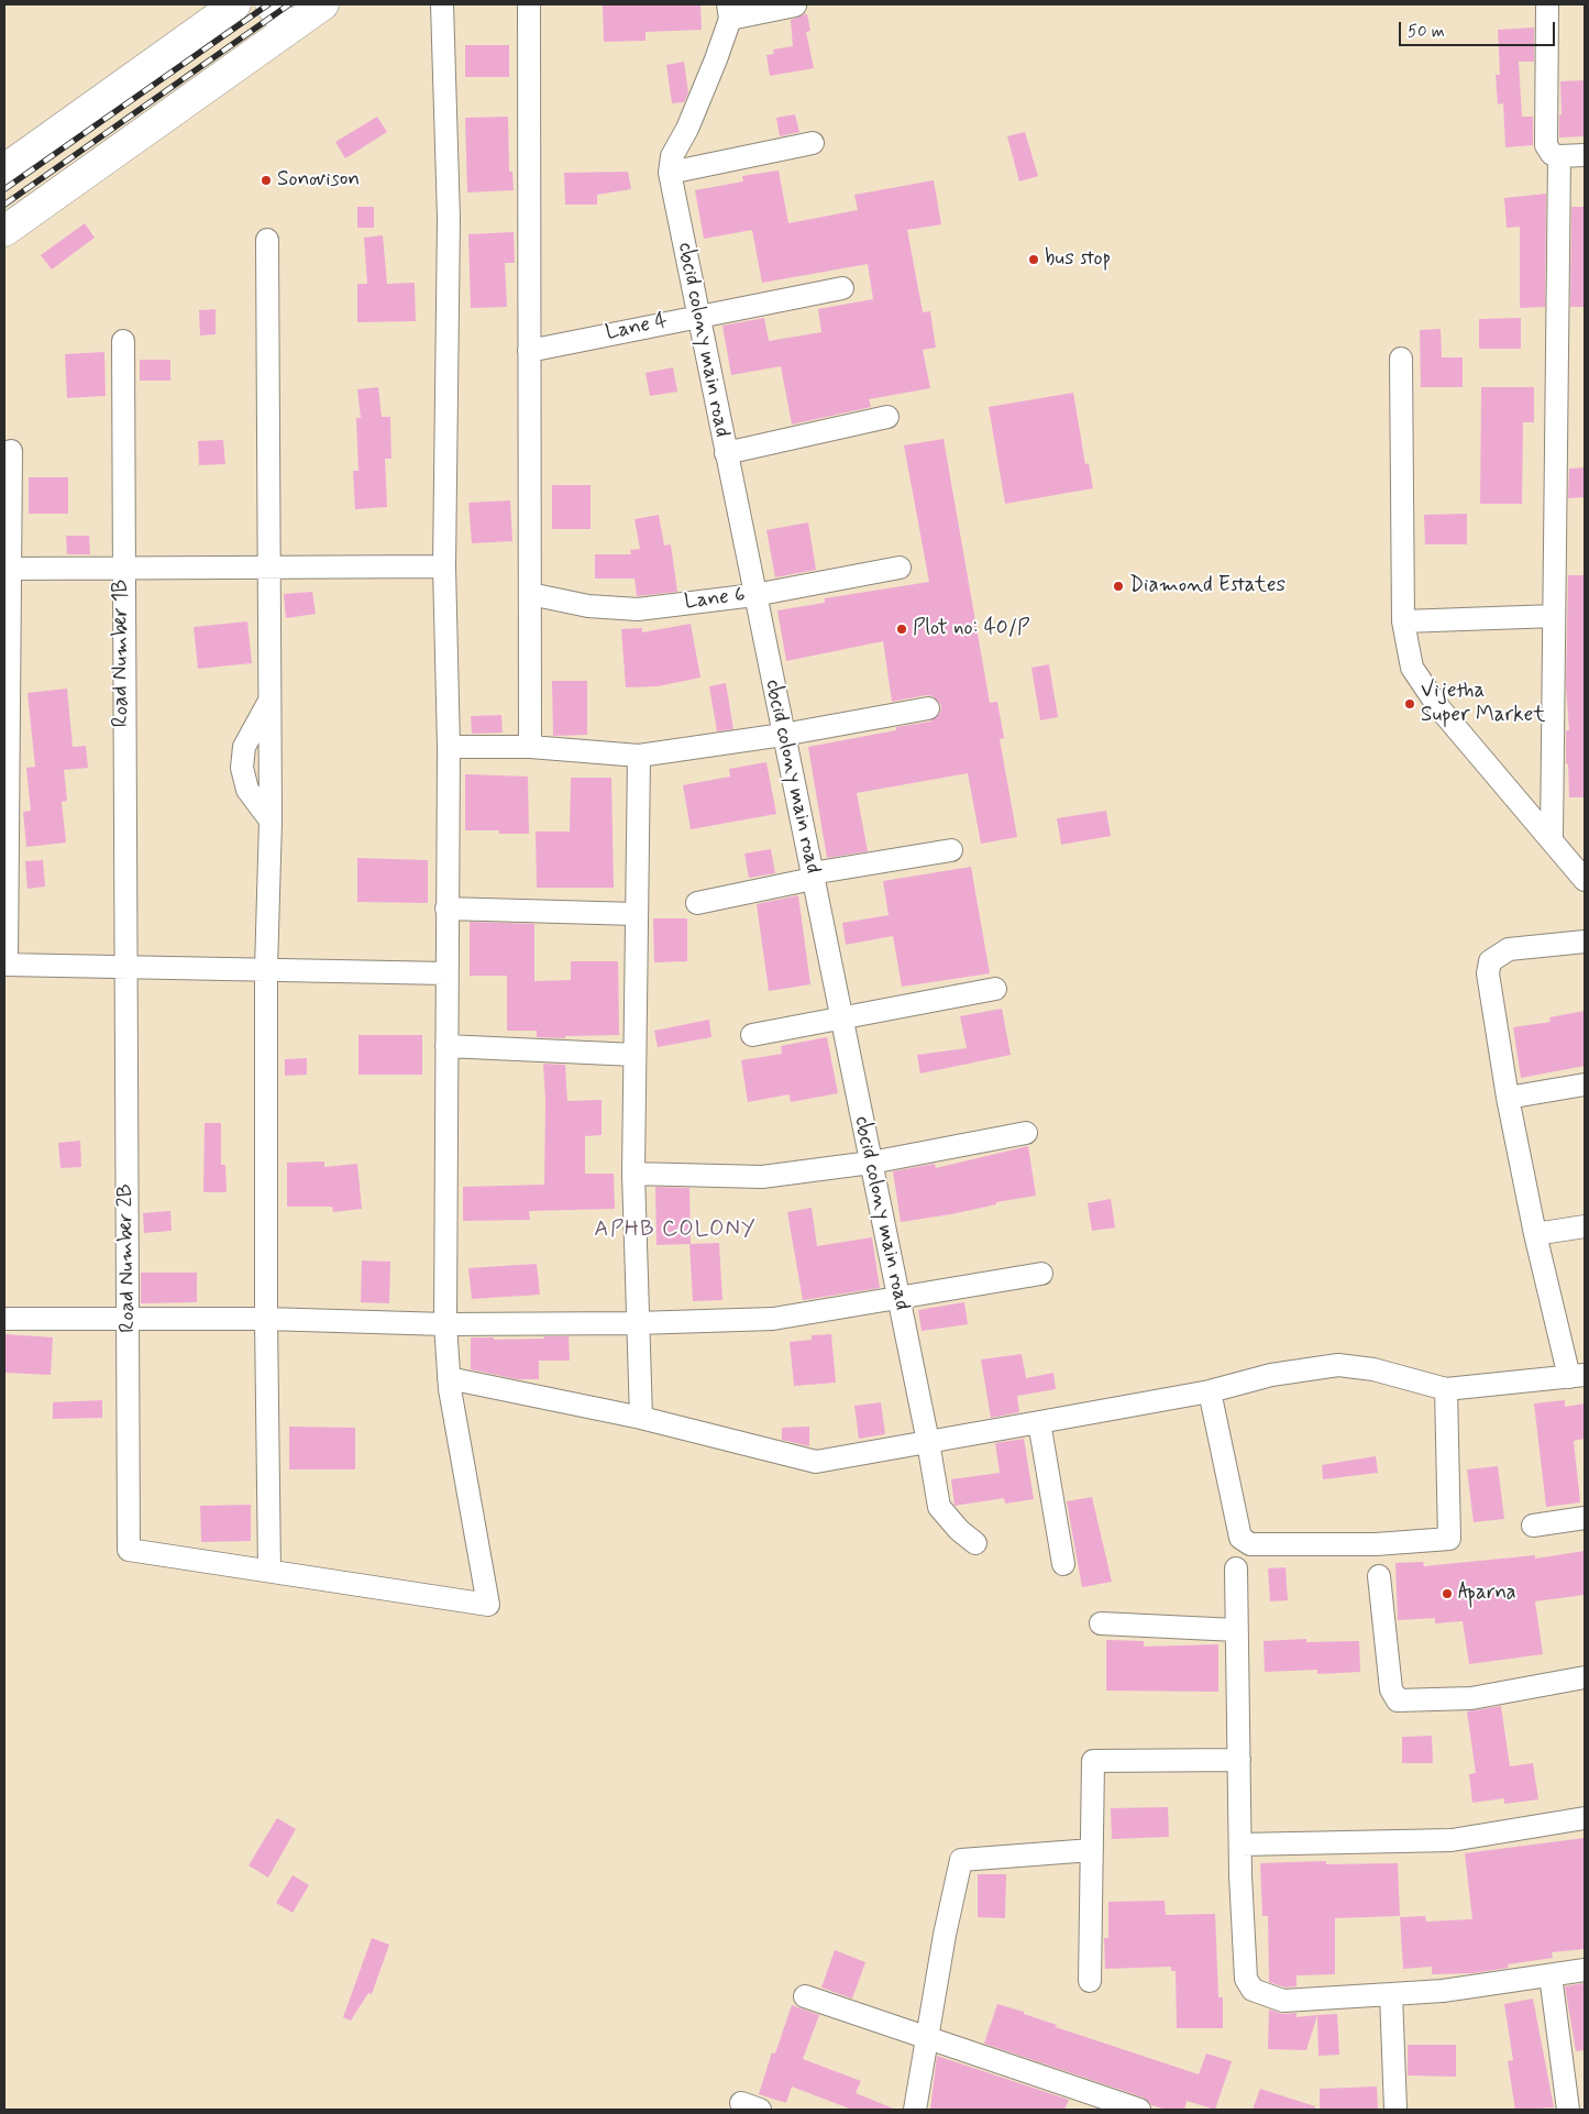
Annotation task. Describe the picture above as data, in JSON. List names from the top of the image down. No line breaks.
{"streets":{"street":["Lane 4","cbcid colony main road","Lane 6","Road Number 1B","Road Number 2B"]},"crossings":[["Lane 4","cbcid colony main road"],["cbcid colony main road","Lane 6"],["Road Number 1B","Road Number 2B"]],"districts":["APHB COLONY"],"places":["Sonovison","bus stop","Diamond Estates","Plot no: 40/P","Vijetha Super Market","Aparna"],"scale_bar":"50 m"}
